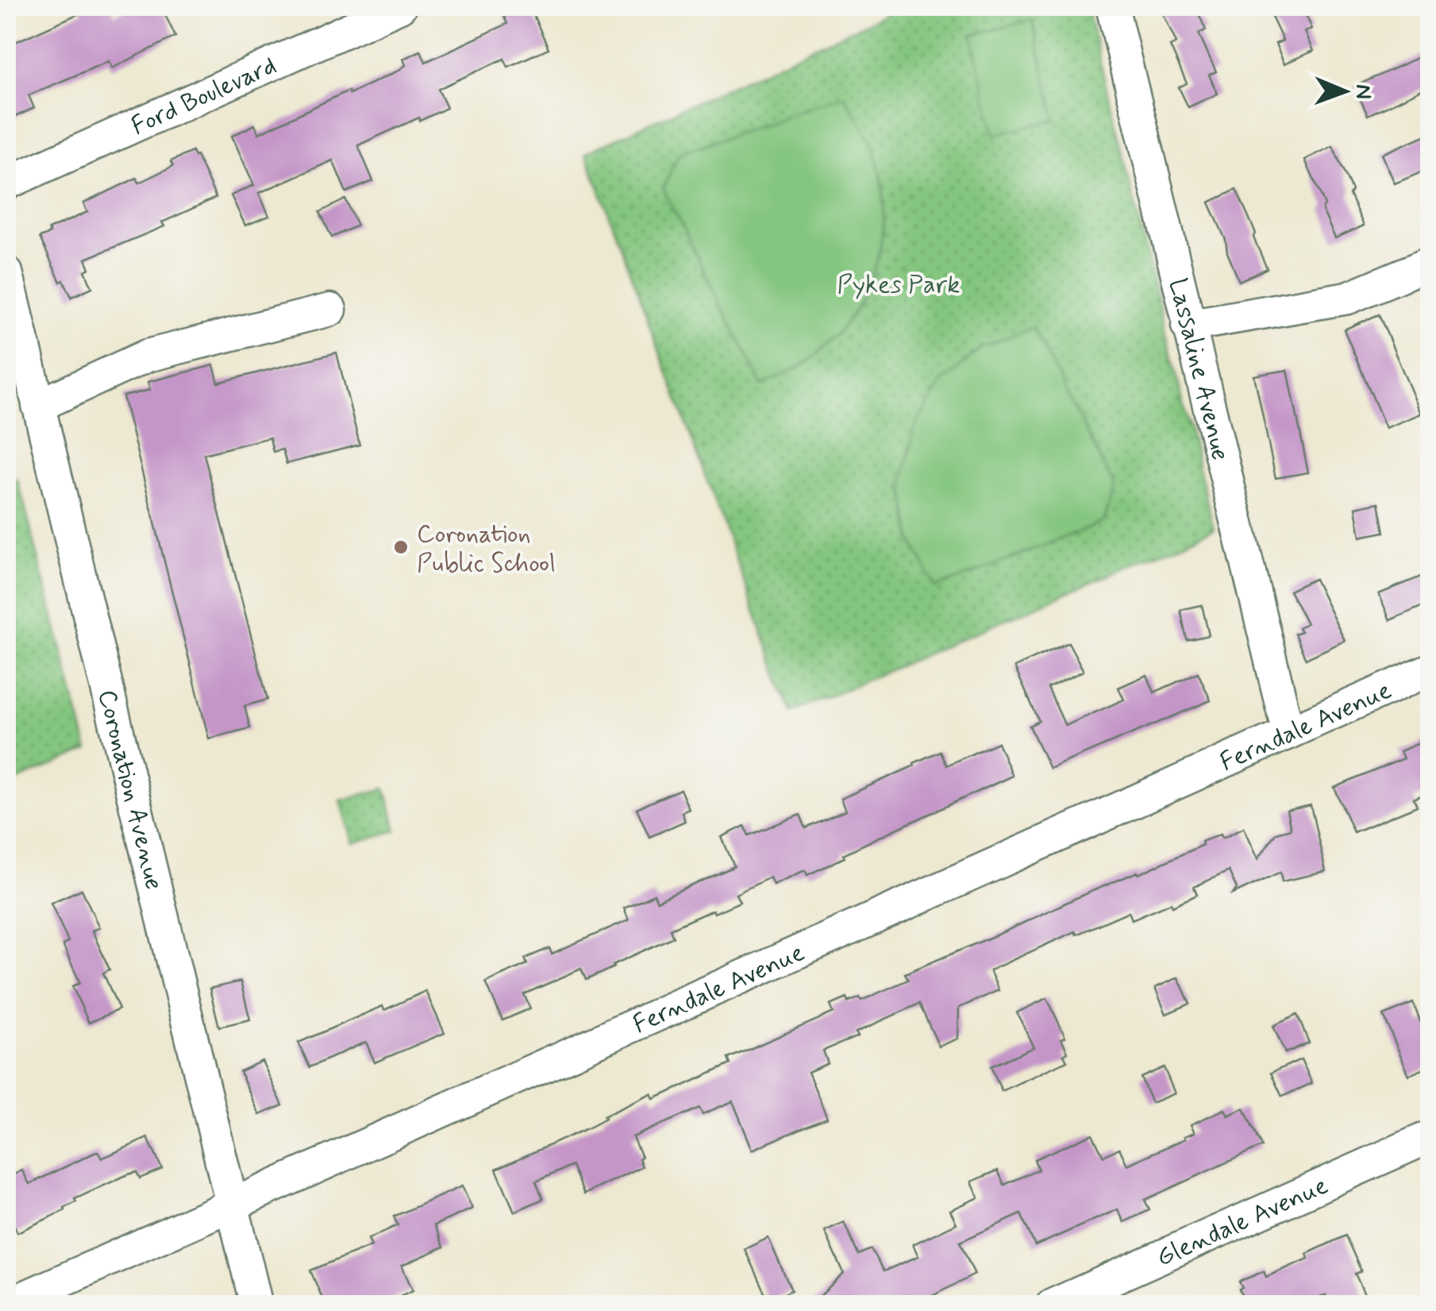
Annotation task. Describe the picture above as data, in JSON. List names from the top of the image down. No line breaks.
{"streets":{"street":["Ford Boulevard","Lassaline Avenue","Ferndale Avenue","Coronation Avenue","Glendale Avenue"]},"crossings":[["Lassaline Avenue","Ferndale Avenue"],["Ferndale Avenue","Coronation Avenue"]],"parks":["Pykes Park"],"places":["Coronation Public School"],"north":"right"}
